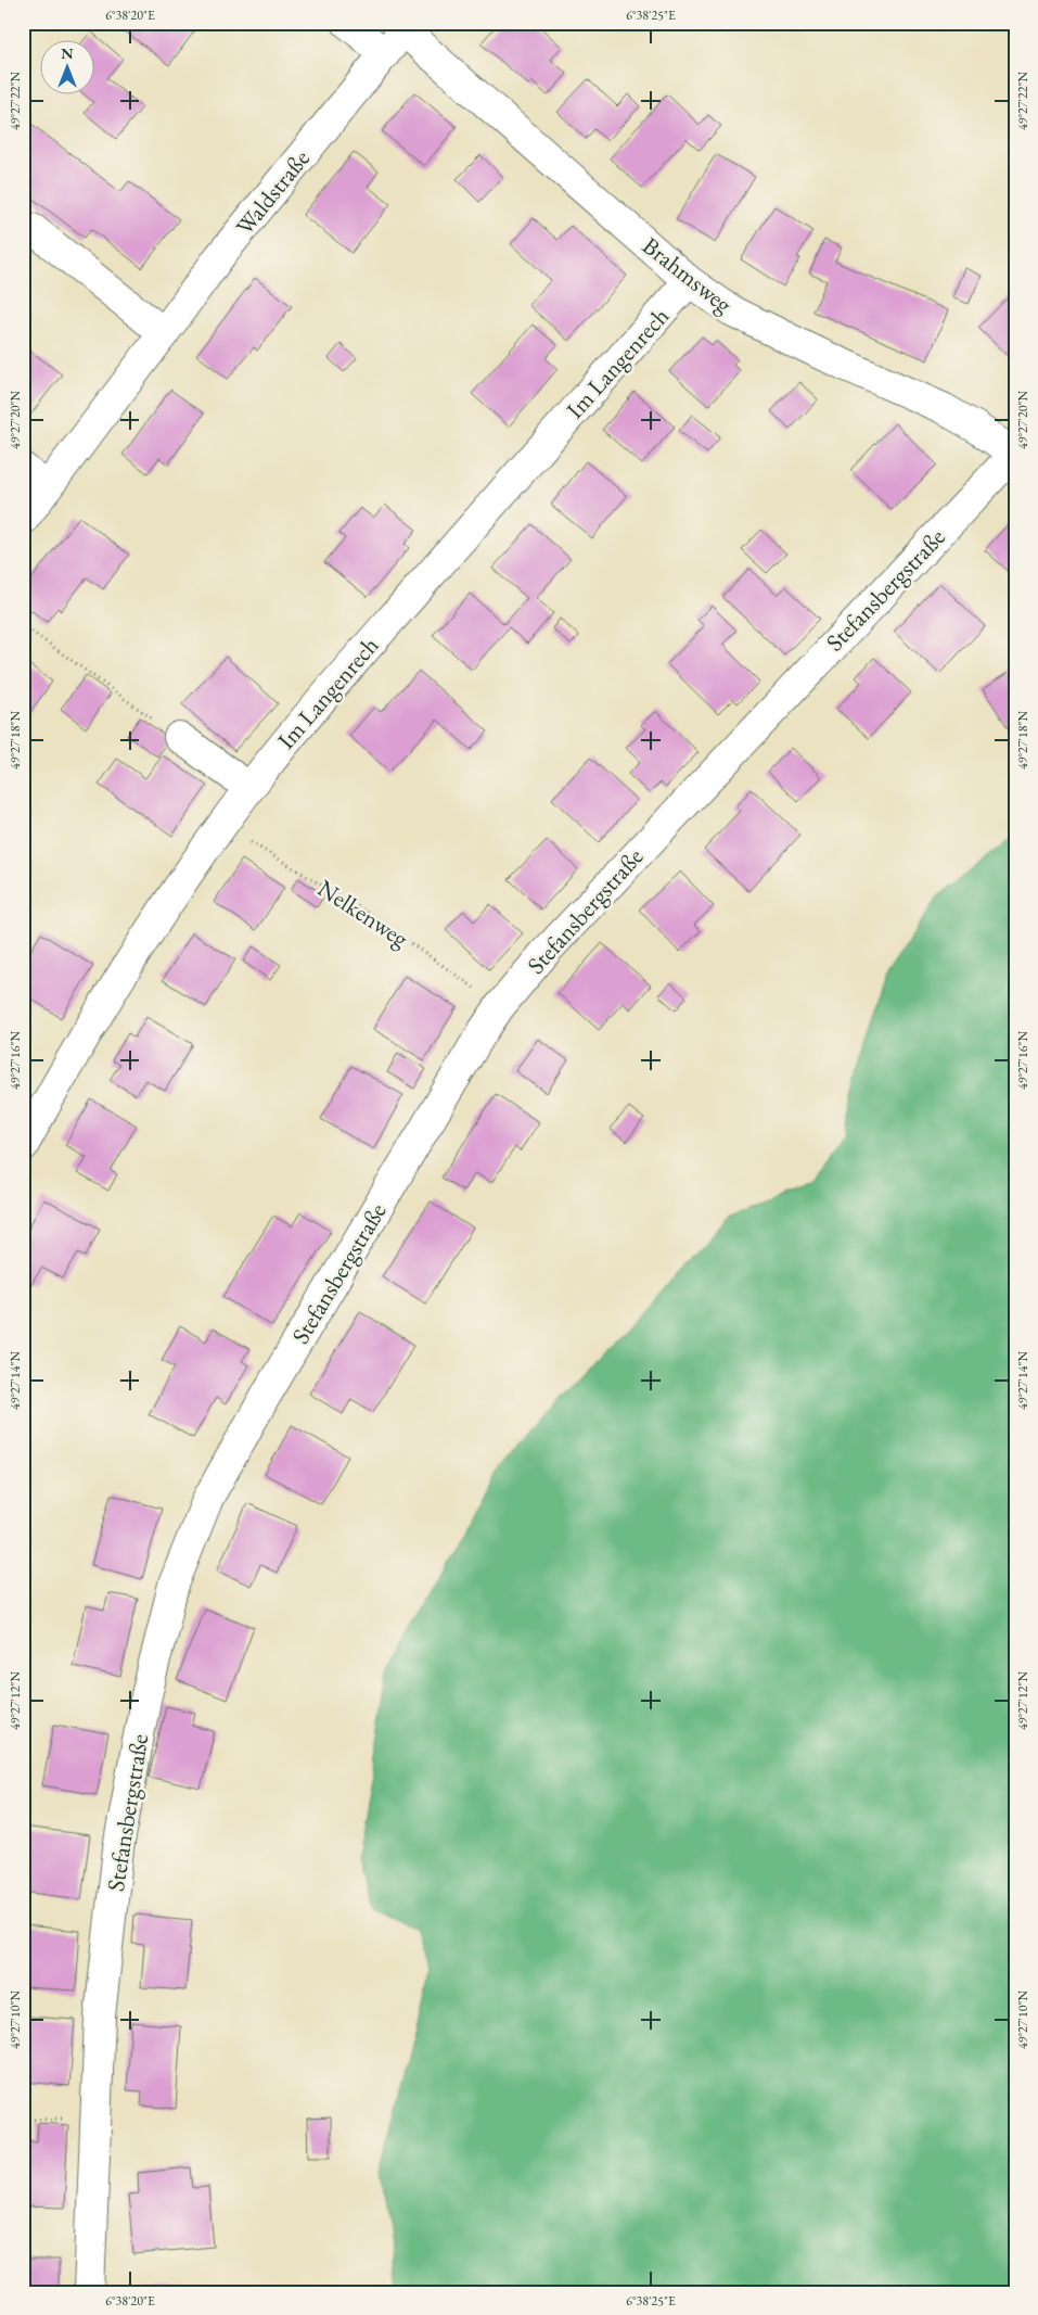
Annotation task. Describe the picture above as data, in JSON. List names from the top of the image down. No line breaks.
{"streets":{"street":["Waldstraße","Brahmsweg","Im Langenrech","Stefansbergstraße"],"path":["Nelkenweg"]},"crossings":[["Waldstraße","Brahmsweg"],["Brahmsweg","Im Langenrech"],["Brahmsweg","Stefansbergstraße"],["Im Langenrech","Nelkenweg"],["Stefansbergstraße","Nelkenweg"]],"north":"top","coordinates":["6°38'20\"E","6°38'25\"E","49°27'22\"N","49°27'20\"N","49°27'18\"N","49°27'16\"N","49°27'14\"N","49°27'12\"N","49°27'10\"N"]}
